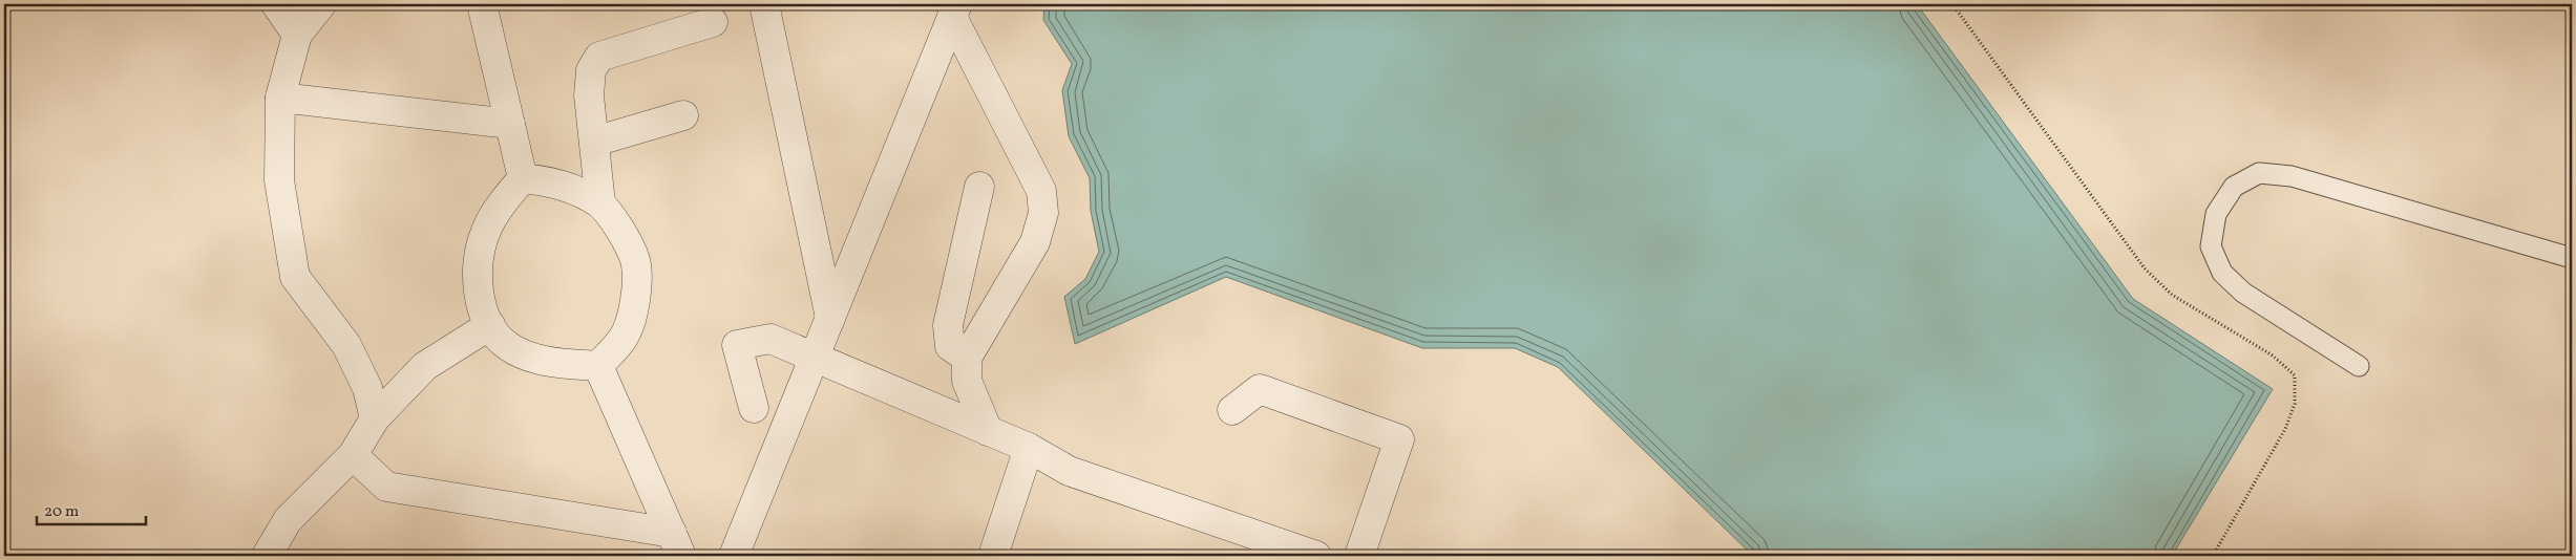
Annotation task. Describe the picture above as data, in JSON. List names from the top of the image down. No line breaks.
{"scale_bar":"20 m"}
